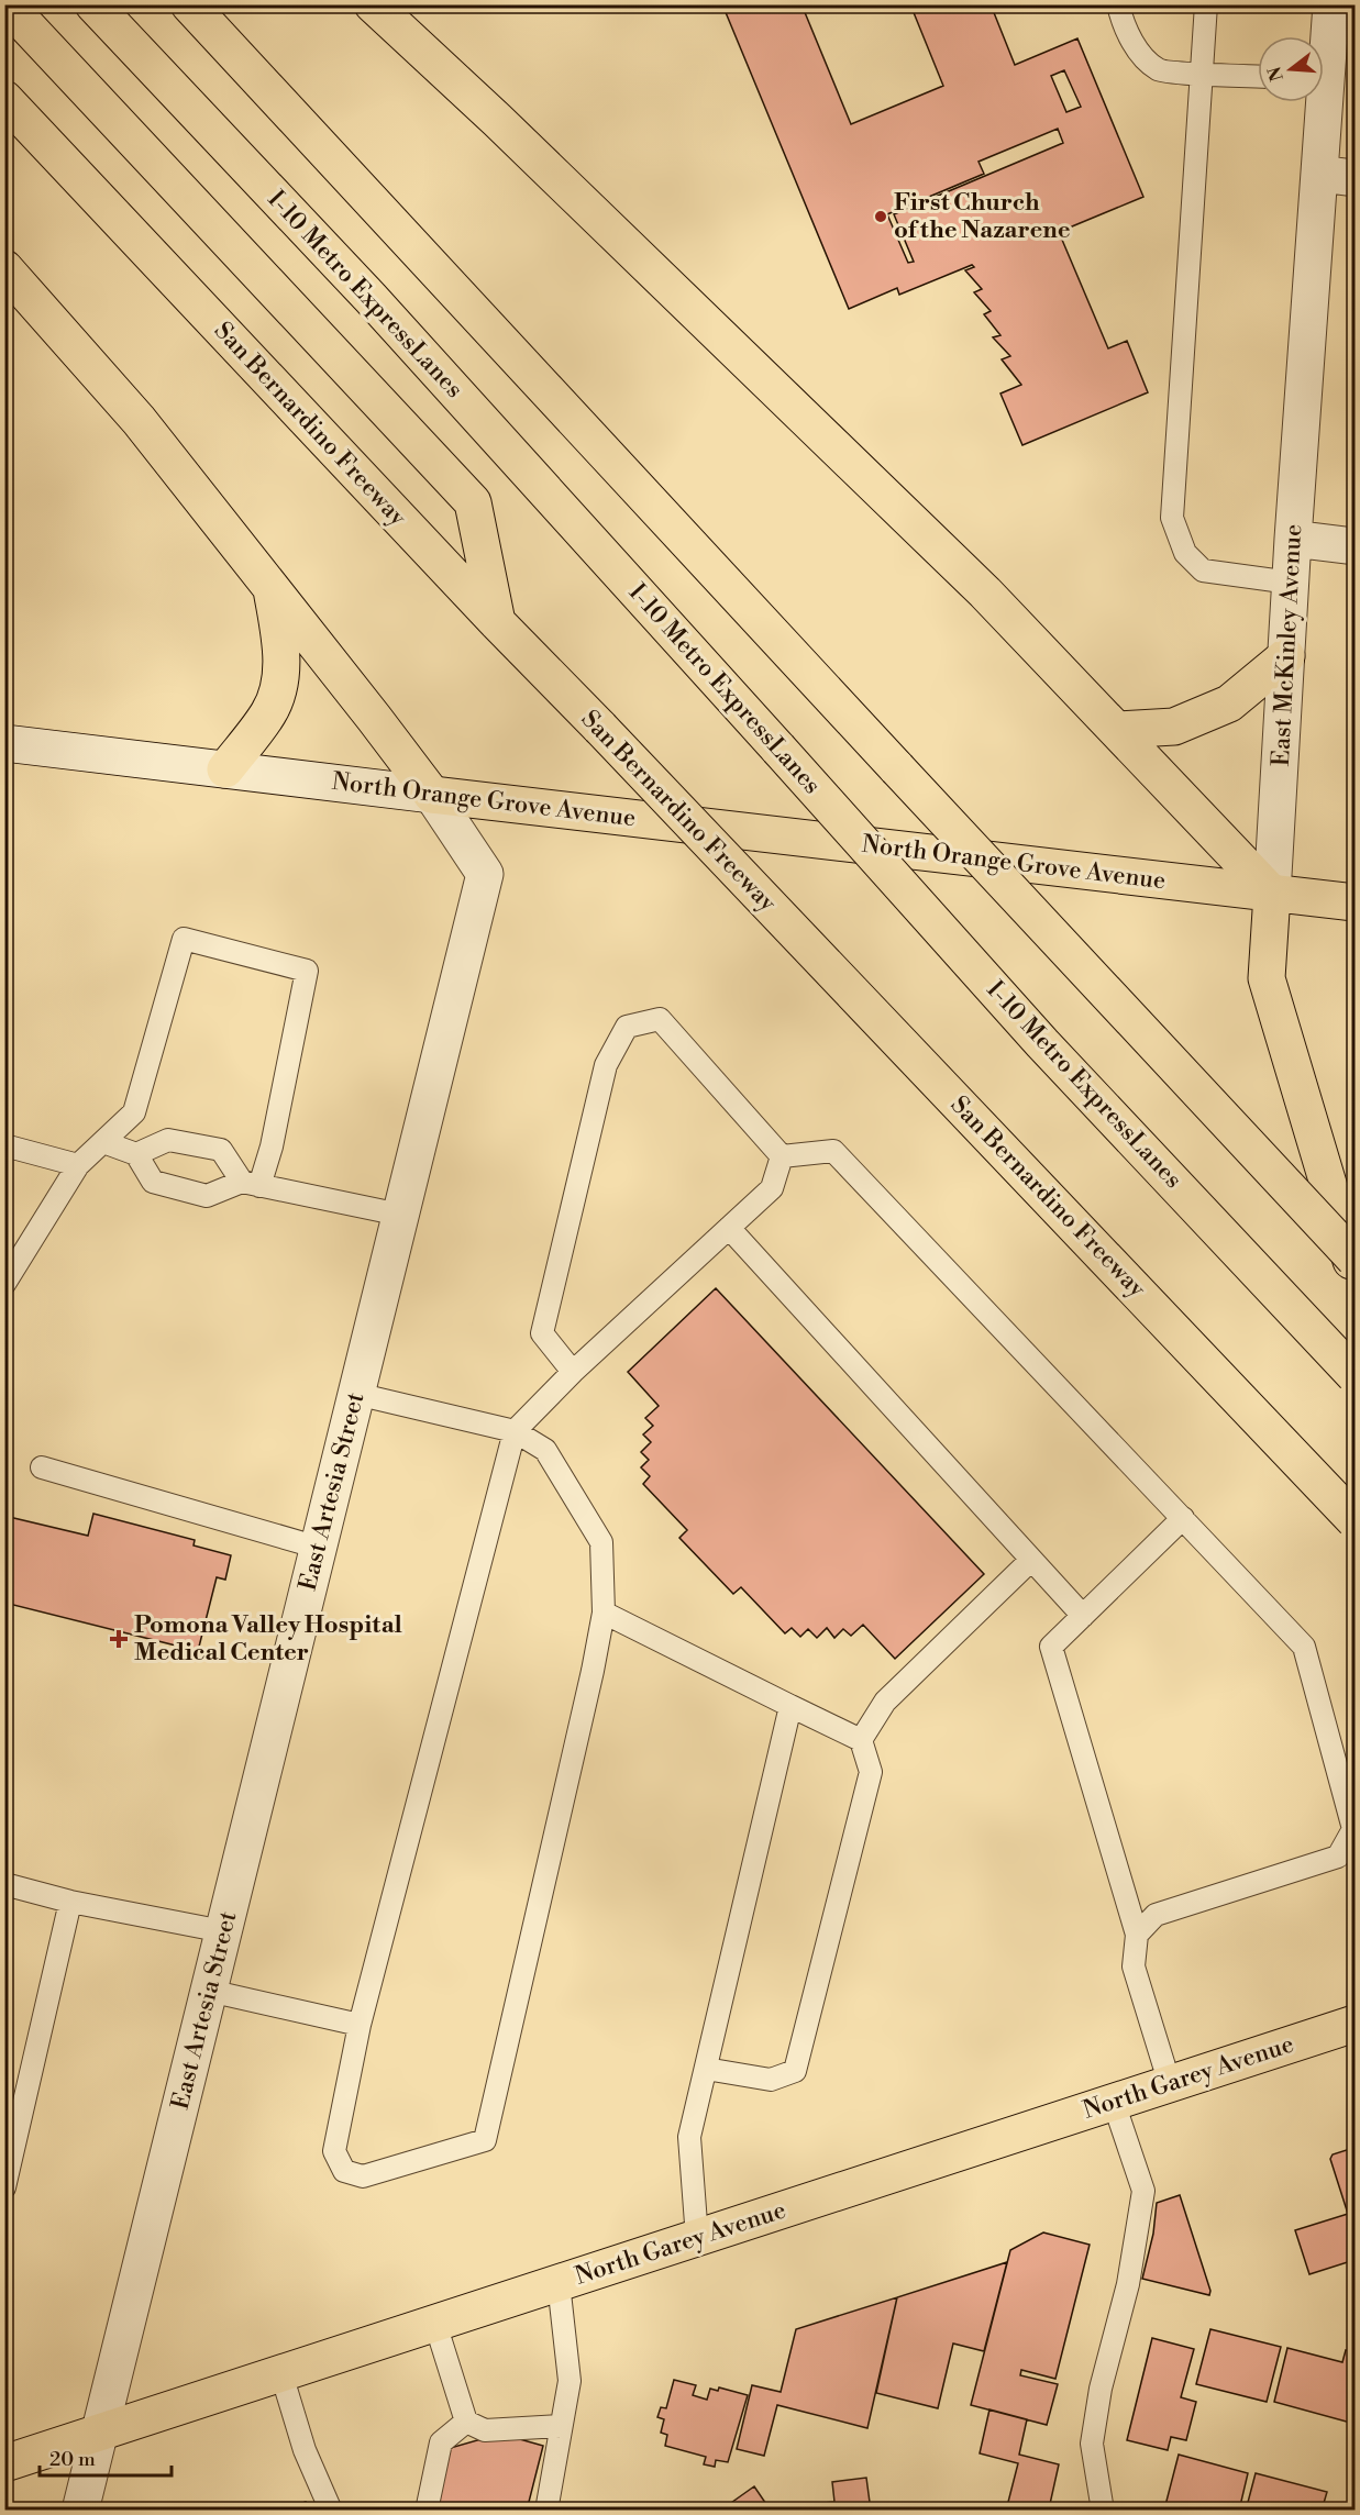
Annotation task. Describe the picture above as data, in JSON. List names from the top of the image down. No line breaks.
{"streets":{"main road":["I-10 Metro ExpressLanes","San Bernardino Freeway","East McKinley Avenue","North Orange Grove Avenue","North Garey Avenue"],"street":["East Artesia Street"]},"crossings":[["East McKinley Avenue","North Orange Grove Avenue"],["North Orange Grove Avenue","East Artesia Street"],["East Artesia Street","North Garey Avenue"]],"places":{"other":["First Church of the Nazarene"],"health":["Pomona Valley Hospital Medical Center"]},"scale_bar":"20 m","north":"left"}
